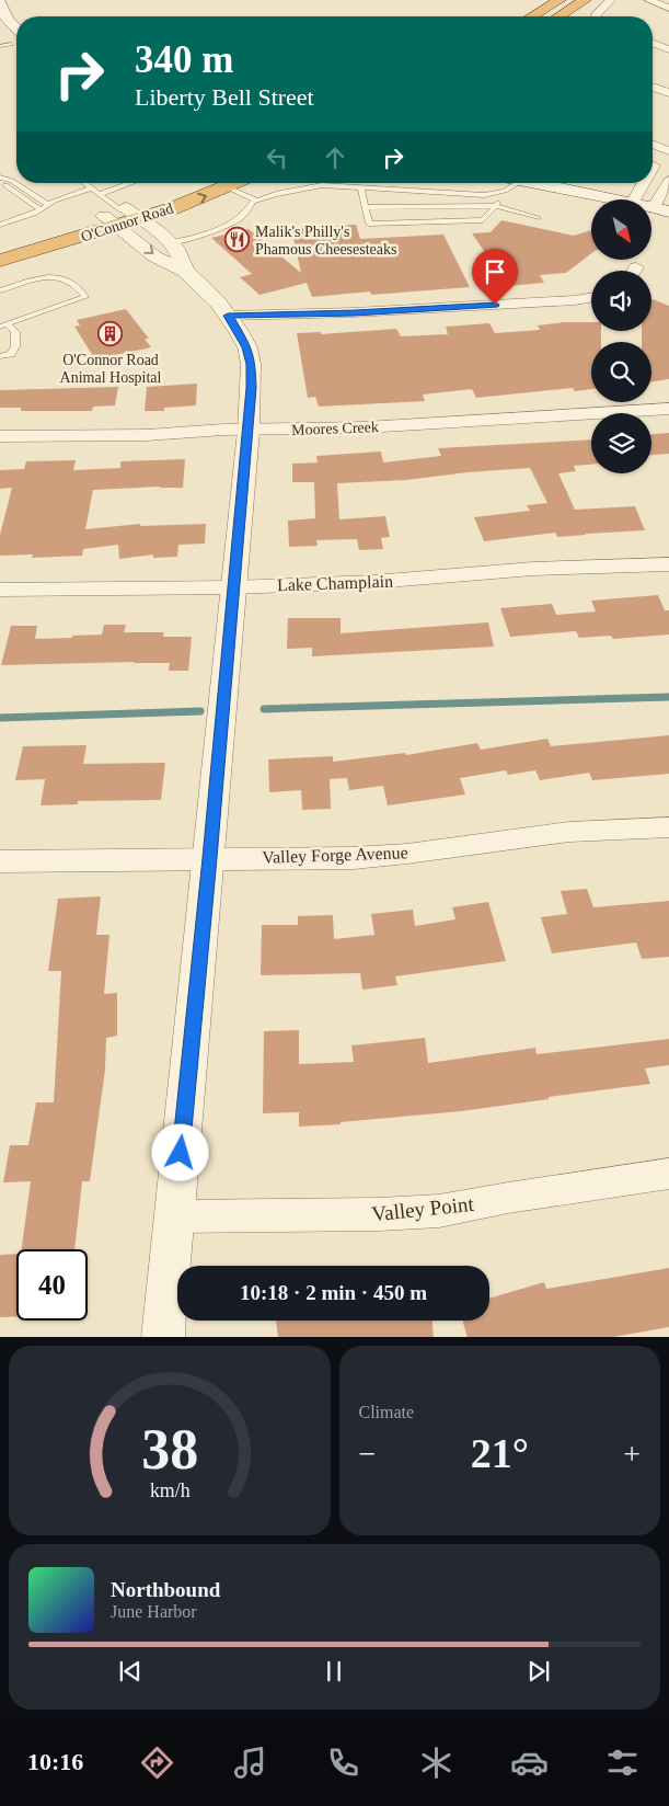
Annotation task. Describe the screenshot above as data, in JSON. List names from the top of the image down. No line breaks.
{"streets":{"highway":["O'Connor Road"],"street":["Moores Creek","Lake Champlain","Valley Forge Avenue","Valley Point"]},"places":{"restaurant":["Malik's Philly's Phamous Cheesesteaks"],"building":["O'Connor Road Animal Hospital"]},"north":"bottom right","page":{"turn":["340 m","Liberty Bell Street"],"limit":"40","trip":"10:18 · 2 min · 450 m","tile":"Climate","heat":["−","21°","+"],"song":["Northbound","June Harbor"],"tabs":"10:16","gauge":["38","km/h"]}}
